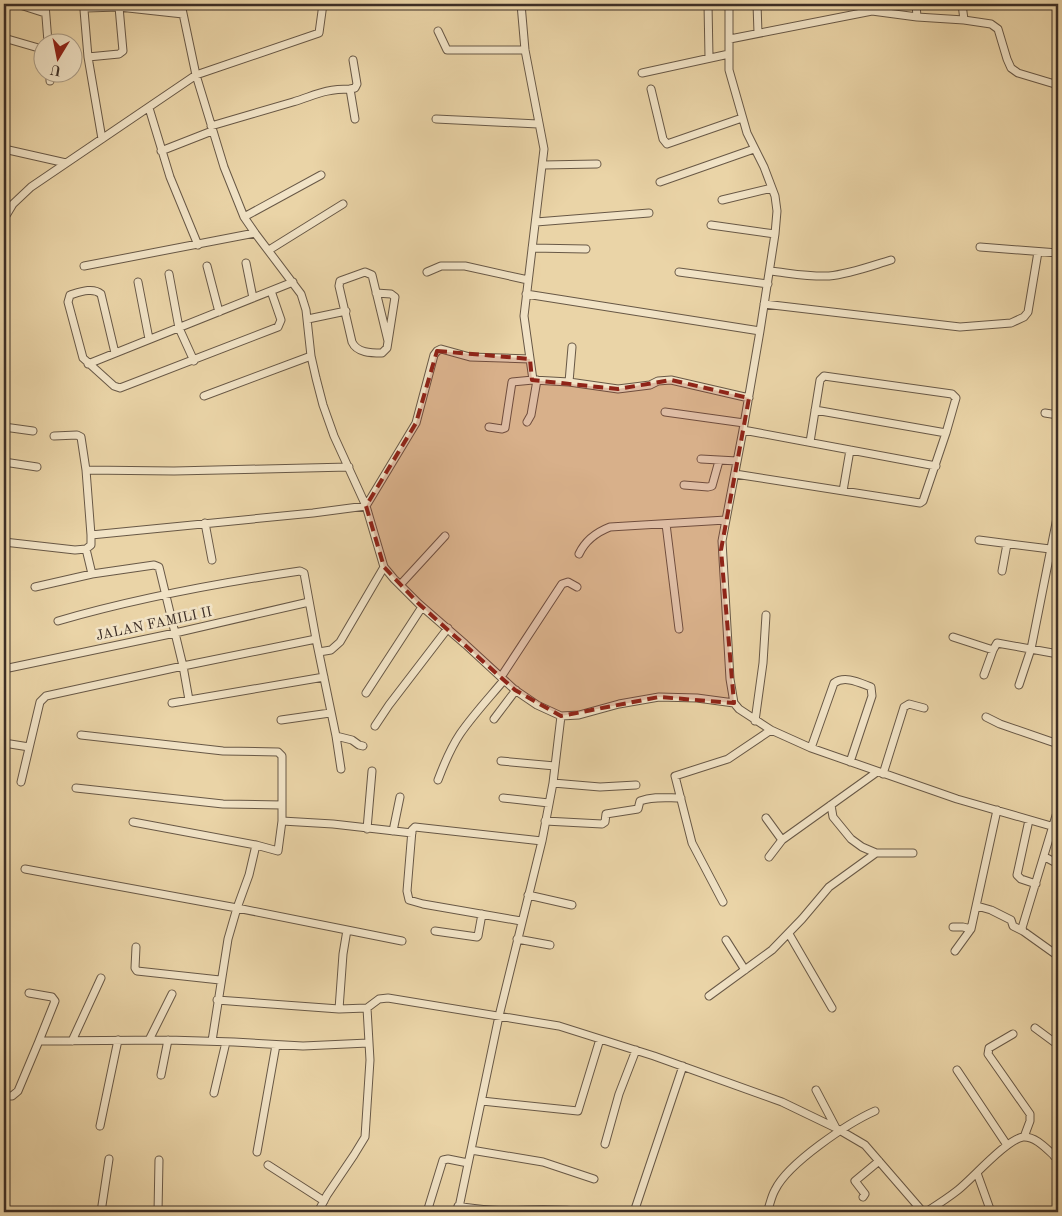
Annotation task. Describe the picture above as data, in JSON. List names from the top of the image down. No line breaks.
{"streets":{"street":["JALAN FAMILI II"]},"north":"bottom"}
